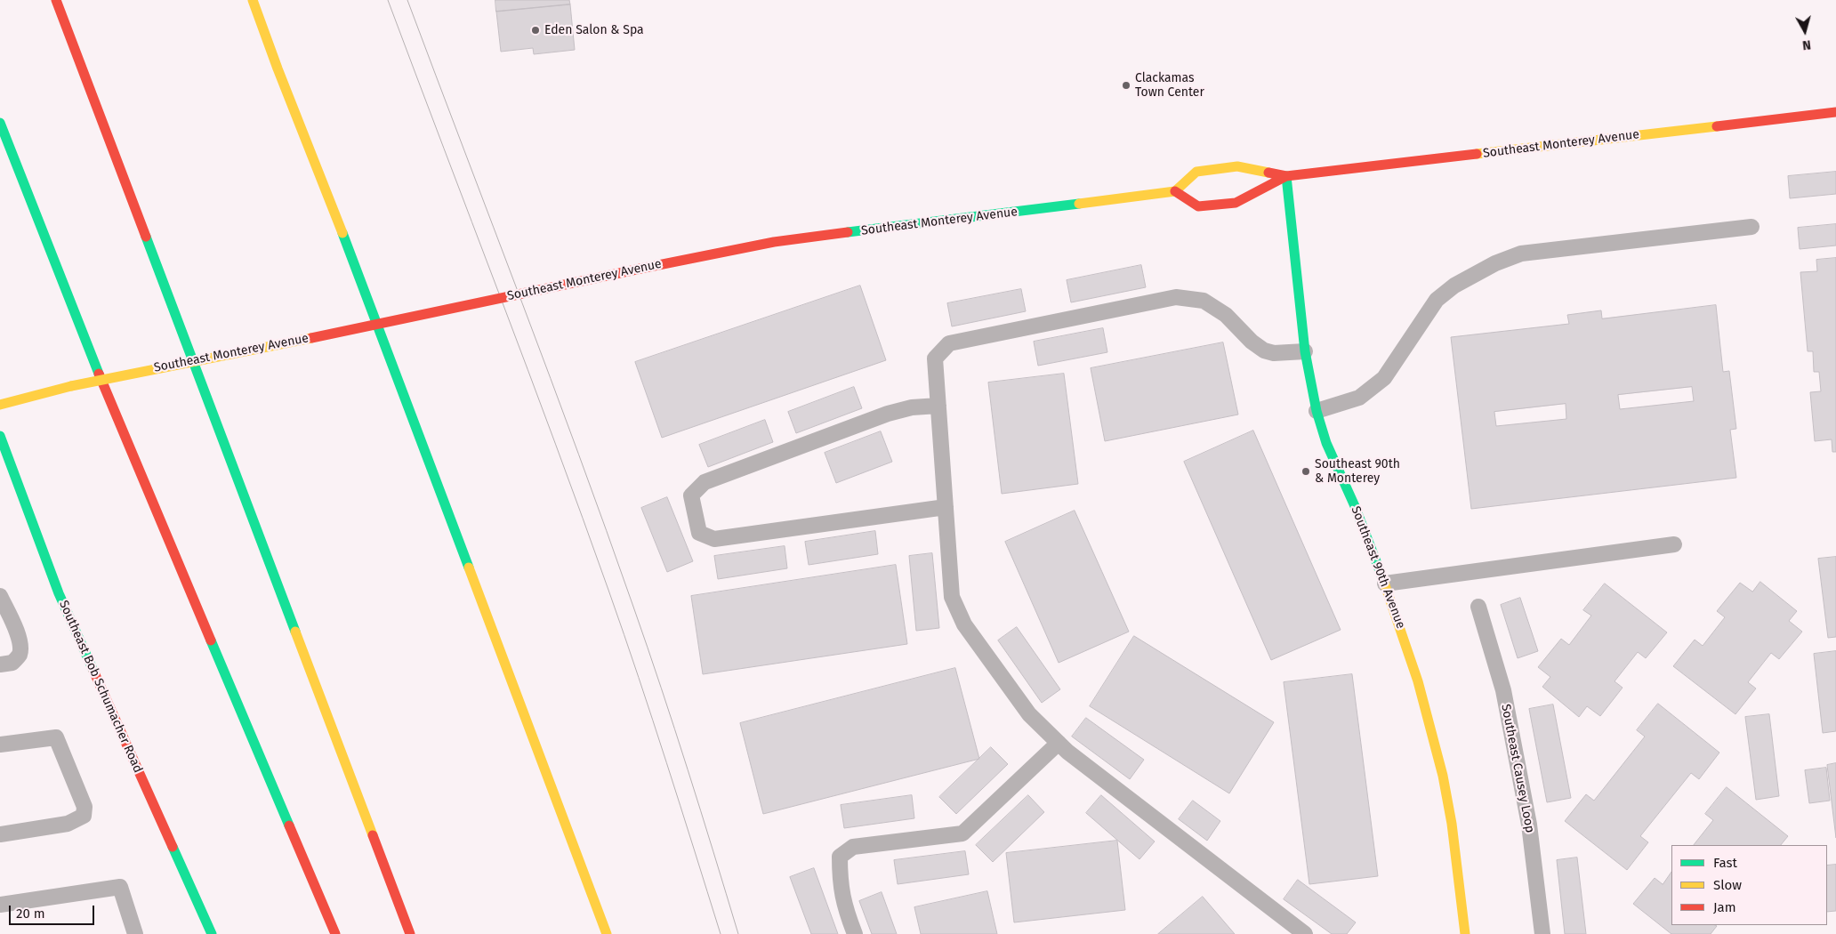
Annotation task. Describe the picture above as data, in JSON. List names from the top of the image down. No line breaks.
{"streets":{"main road":["Southeast Monterey Avenue","Southeast 90th Avenue","Southeast Bob Schumacher Road"],"lane":["Southeast Causey Loop"]},"crossings":[["Southeast Monterey Avenue","Southeast 90th Avenue"]],"places":["Eden Salon & Spa","Clackamas Town Center","Southeast 90th & Monterey"],"legend":["Fast","Slow","Jam"],"scale_bar":"20 m","north":"bottom"}
